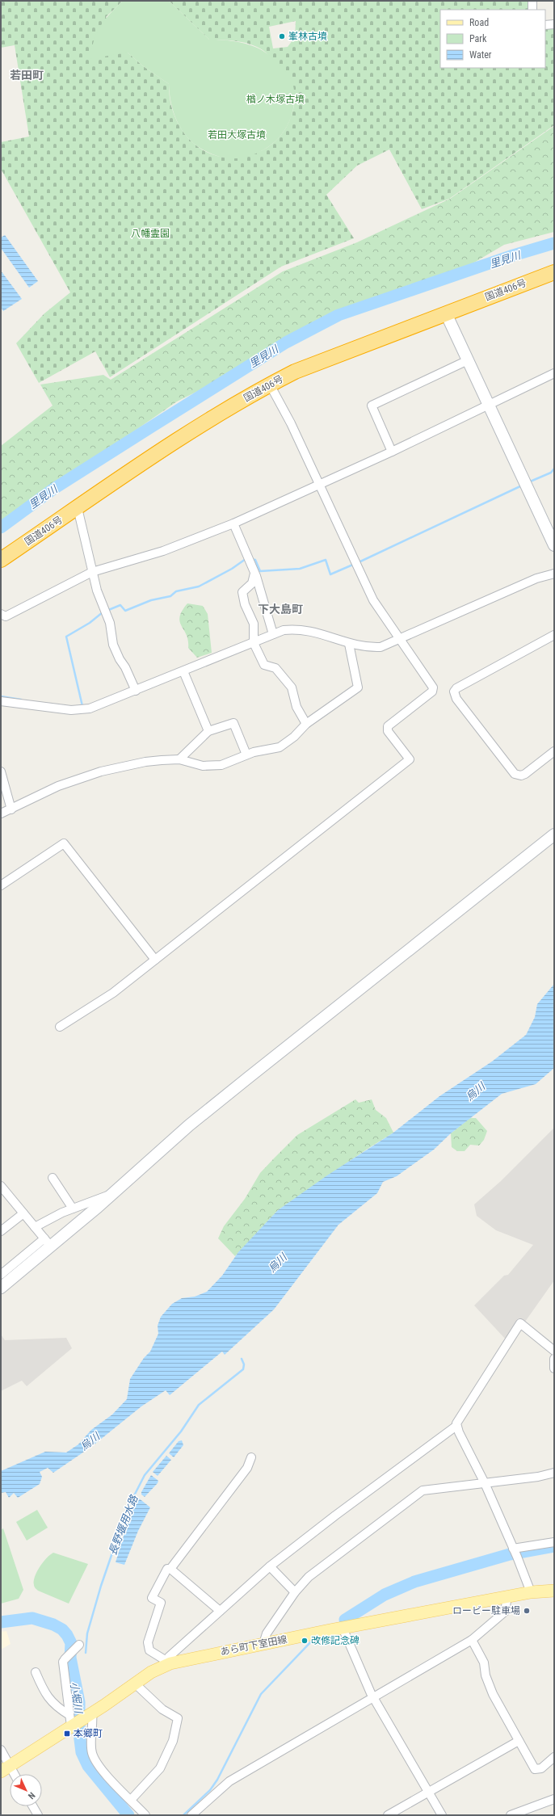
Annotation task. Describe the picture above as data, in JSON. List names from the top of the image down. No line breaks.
{"streets":{"highway":["国道406号"],"main road":["あら町下室田線"]},"districts":["若田町","下大島町"],"water":["里見川","烏川","長野堰用水路","小堀川"],"parks":["楢ノ木塚古墳","若田大塚古墳","八幡霊園"],"places":{"other":["峯林古墳","ロービー駐車場","改修記念碑"],"transit":["本郷町"]},"legend":["Road","Park","Water"],"north":"bottom right"}
